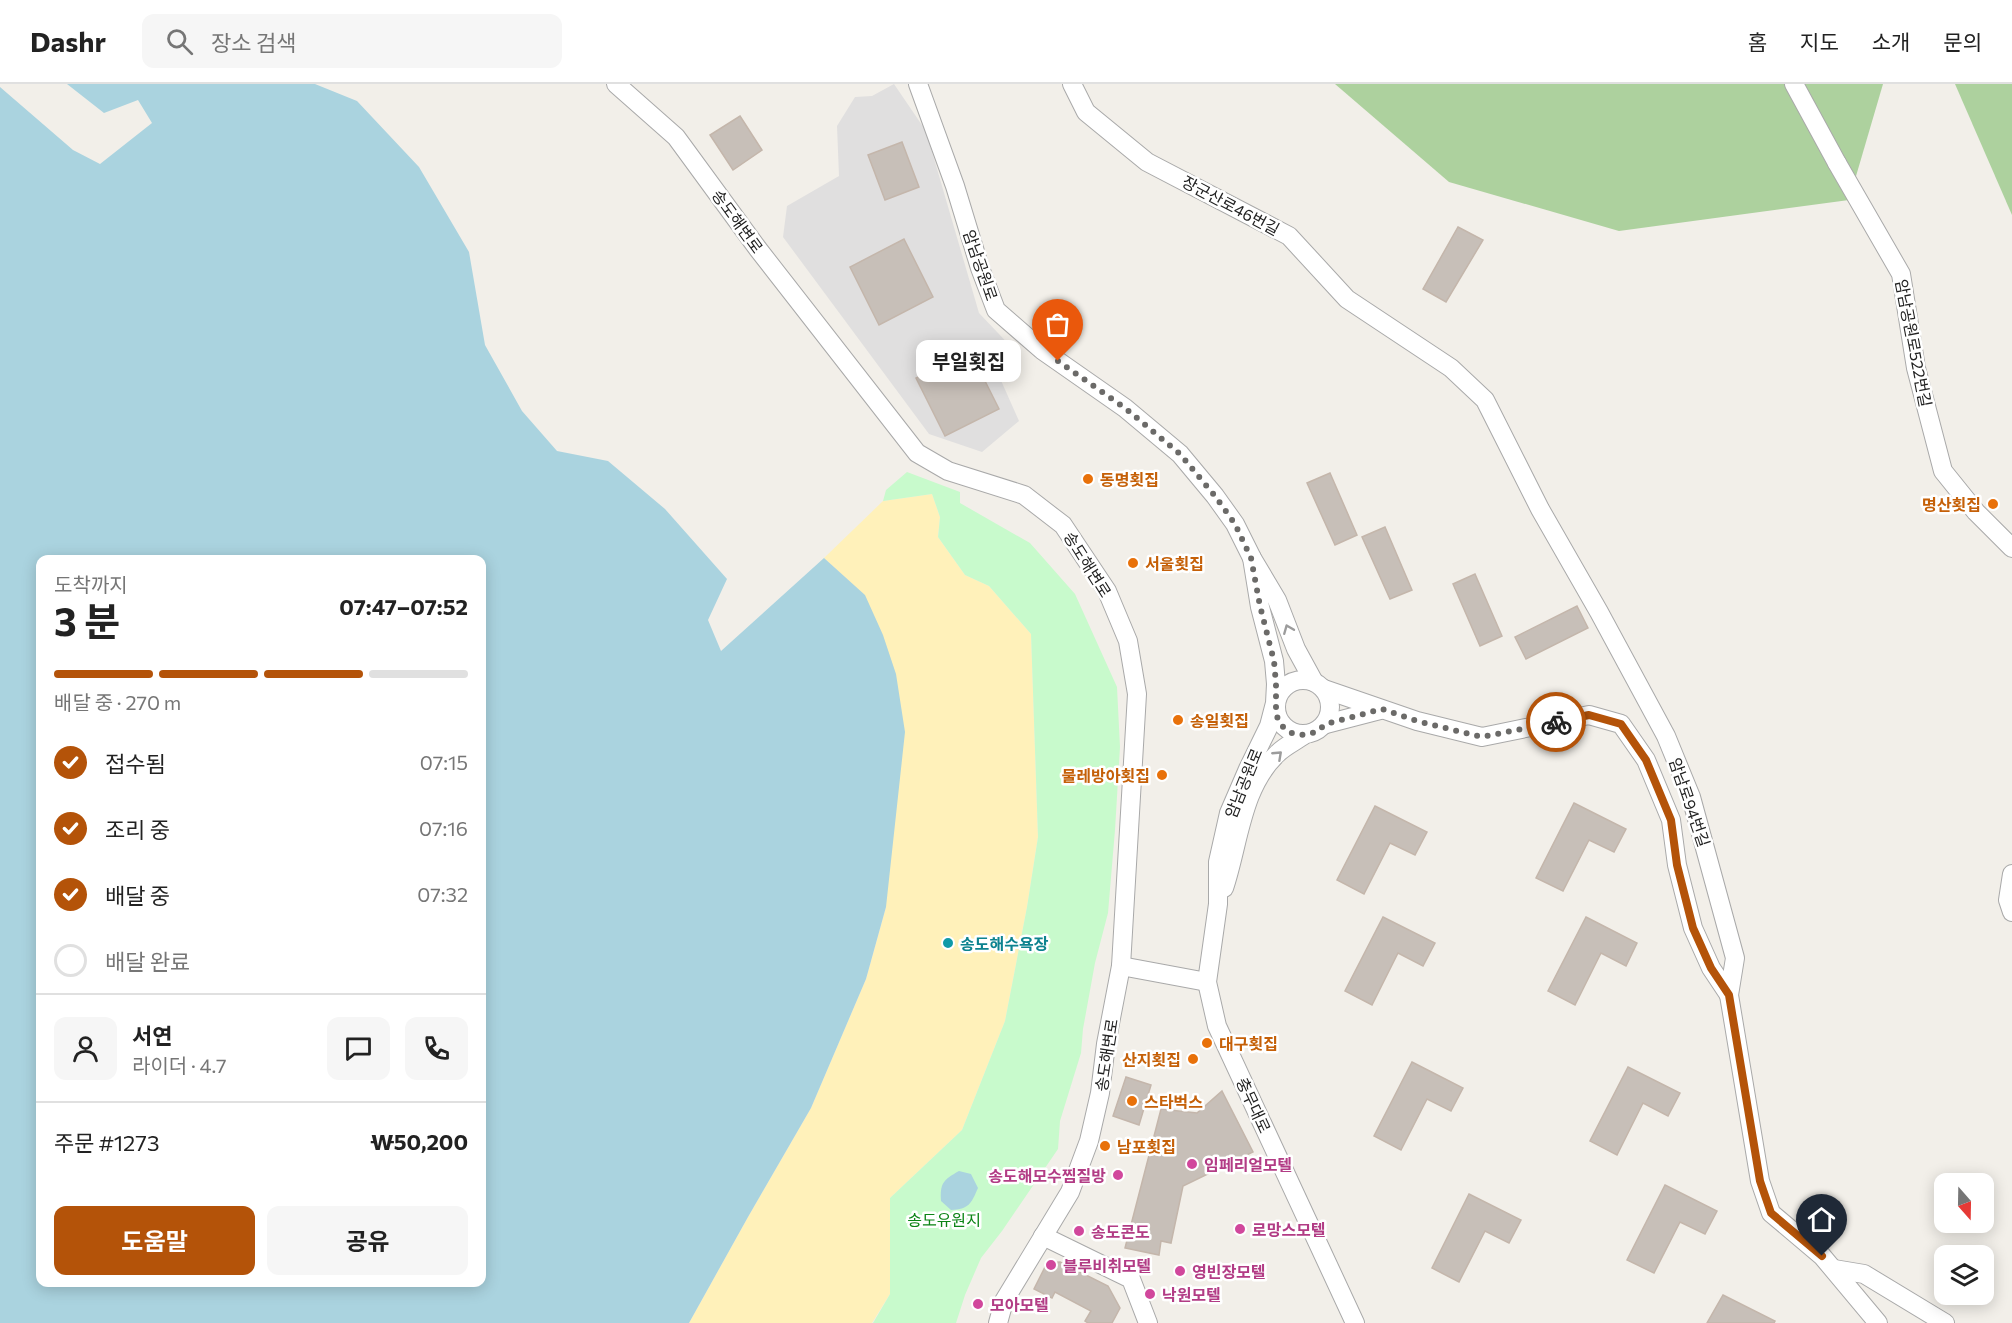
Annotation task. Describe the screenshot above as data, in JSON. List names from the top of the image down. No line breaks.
{"streets":{"street":["장군산로46번길","송도해변로","암남공원로","암남공원로522번길","암남로94번길","충무대로"]},"crossings":[["장군산로46번길","암남로94번길"],["암남공원로","충무대로"]],"parks":["송도유원지"],"places":["부일횟집","동명횟집","명산횟집","서울횟집","송일횟집","물레방아횟집","송도해수욕장","대구횟집","산지횟집","스타벅스","남포횟집","임페리얼모텔","송도해모수찜질방","로망스모텔","송도콘도","블루비취모텔","영빈장모텔","낙원모텔","모아모텔"],"north":"bottom","page":{"header":"Dashr","search":"장소 검색","nav":["홈","지도","소개","문의"],"bubble":"부일횟집","heading":["3 분","도착까지","07:47–07:52"],"panel":["서연","라이더 · 4.7","주문 #1273","₩50,200"],"bar":"배달 중 · 270 m","list":[["접수됨","07:15"],["조리 중","07:16"],["배달 중","07:32"],"배달 완료"],"buttons":["도움말","공유"]}}
